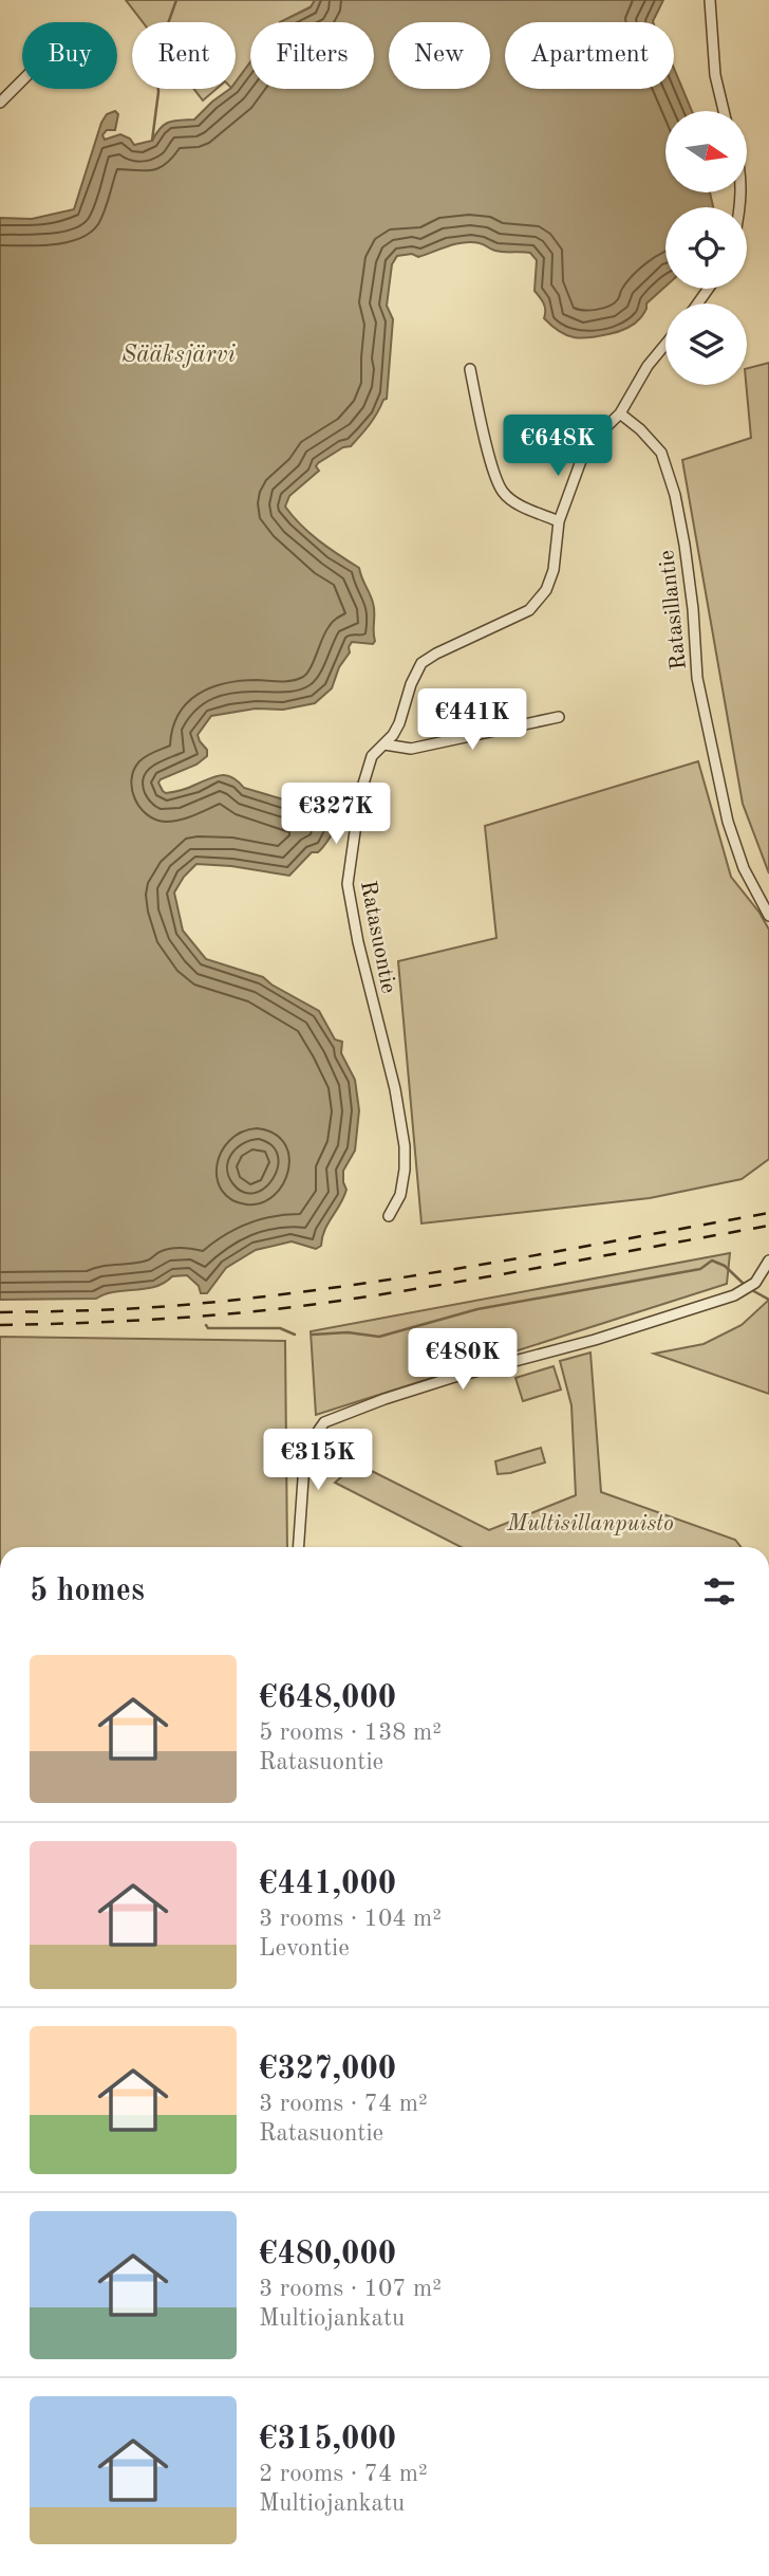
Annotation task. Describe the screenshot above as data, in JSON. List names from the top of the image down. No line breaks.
{"streets":{"street":["Ratasillantie","Ratasuontie"]},"crossings":[["Ratasillantie","Ratasuontie"]],"water":["Sääksjärvi"],"parks":["Multisillanpuisto"],"north":"right","page":{"chip":["Buy","Rent","Filters","New","Apartment"],"price":["€648K","€441K","€327K","€480K","€315K"],"heading":"5 homes","list":[{"name":"€648,000","note":"5 rooms · 138 m² · Ratasuontie"},{"name":"€441,000","note":"3 rooms · 104 m² · Levontie"},{"name":"€327,000","note":"3 rooms · 74 m² · Ratasuontie"},{"name":"€480,000","note":"3 rooms · 107 m² · Multiojankatu"},{"name":"€315,000","note":"2 rooms · 74 m² · Multiojankatu"}]}}
